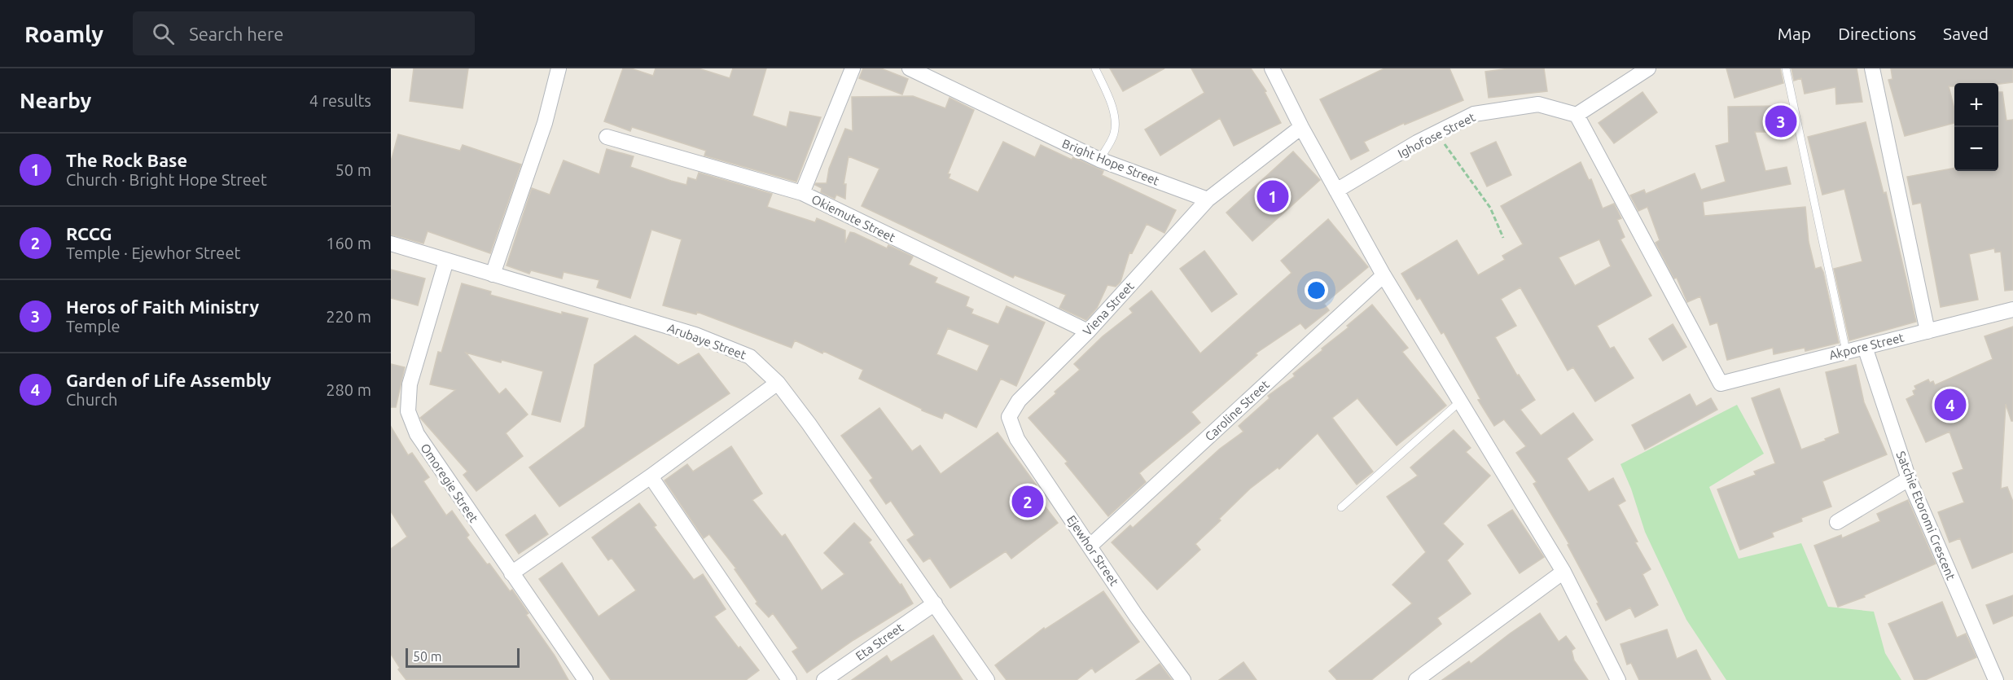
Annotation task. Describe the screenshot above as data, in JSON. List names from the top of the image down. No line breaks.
{"streets":{"street":["Ighofose Street","Bright Hope Street","Okiemute Street","Viena Street","Arubaye Street","Akpore Street","Caroline Street","Omoregie Street","Satchie Etoromi Crescent","Ejewhor Street","Eta Street"]},"crossings":[["Ighofose Street","Akpore Street"],["Bright Hope Street","Viena Street"],["Okiemute Street","Viena Street"],["Viena Street","Ejewhor Street"],["Arubaye Street","Omoregie Street"],["Arubaye Street","Eta Street"],["Akpore Street","Satchie Etoromi Crescent"],["Caroline Street","Ejewhor Street"]],"scale_bar":"50 m","page":{"header":"Roamly","search":"Search here","nav":["Map","Directions","Saved"],"heading":["Nearby","4 results"],"map_buttons":["+","−"],"pins":["3","1","4","2"],"list":[{"mark":"1","name":"The Rock Base","note":"Church · Bright Hope Street","value":"50 m"},{"mark":"2","name":"RCCG","note":"Temple · Ejewhor Street","value":"160 m"},{"mark":"3","name":"Heros of Faith Ministry","note":"Temple","value":"220 m"},{"mark":"4","name":"Garden of Life Assembly","note":"Church","value":"280 m"}],"scale":"50 m"}}
